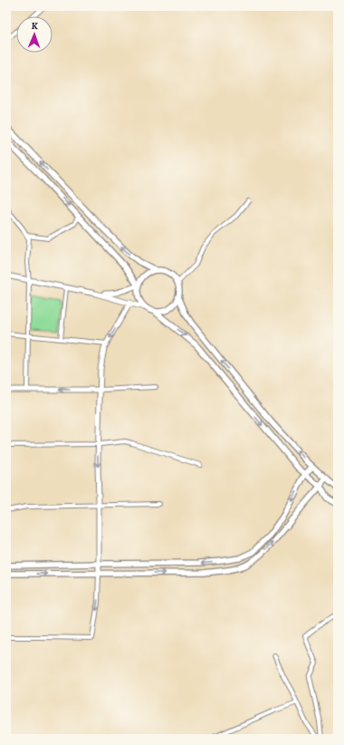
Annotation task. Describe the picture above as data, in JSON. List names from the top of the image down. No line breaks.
{"north":"top"}
